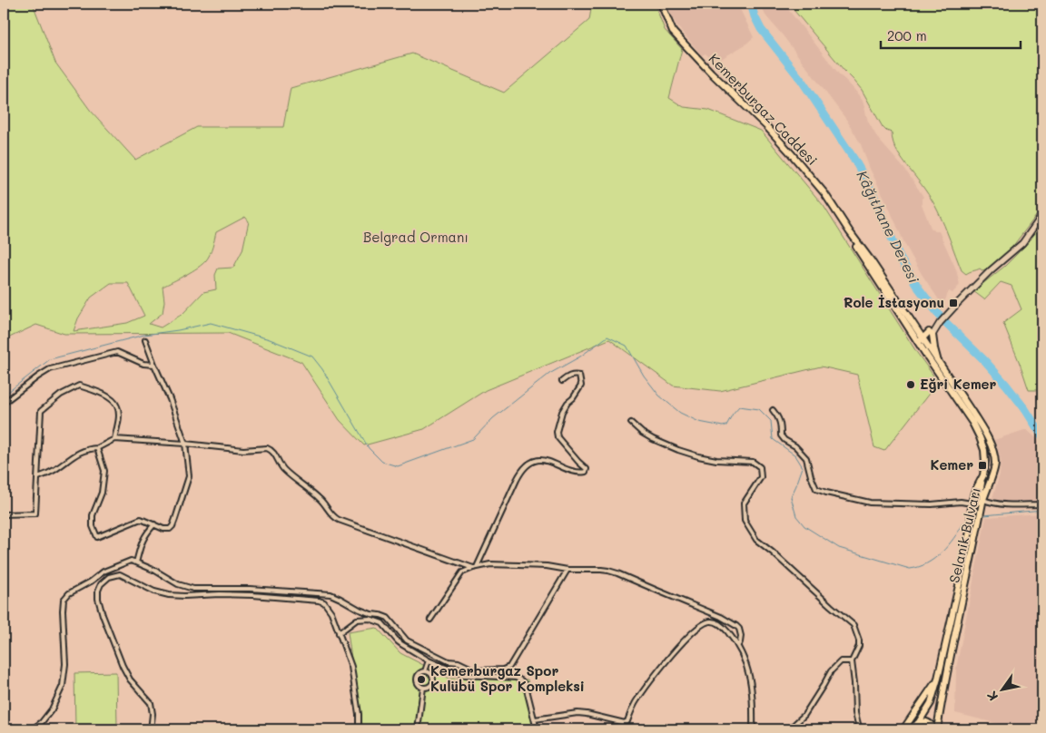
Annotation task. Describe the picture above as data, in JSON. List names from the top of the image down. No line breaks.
{"streets":{"main road":["Kemerburgaz Caddesi","Selanik Bulvarı"]},"crossings":[["Kemerburgaz Caddesi","Selanik Bulvarı"]],"water":["Kâğıthane Deresi"],"parks":["Belgrad Ormanı"],"places":{"transit":["Role İstasyonu","Kemer"],"other":["Eğri Kemer","Kemerburgaz Spor Kulübü Spor Kompleksi"]},"scale_bar":"200 m","north":"bottom left"}
